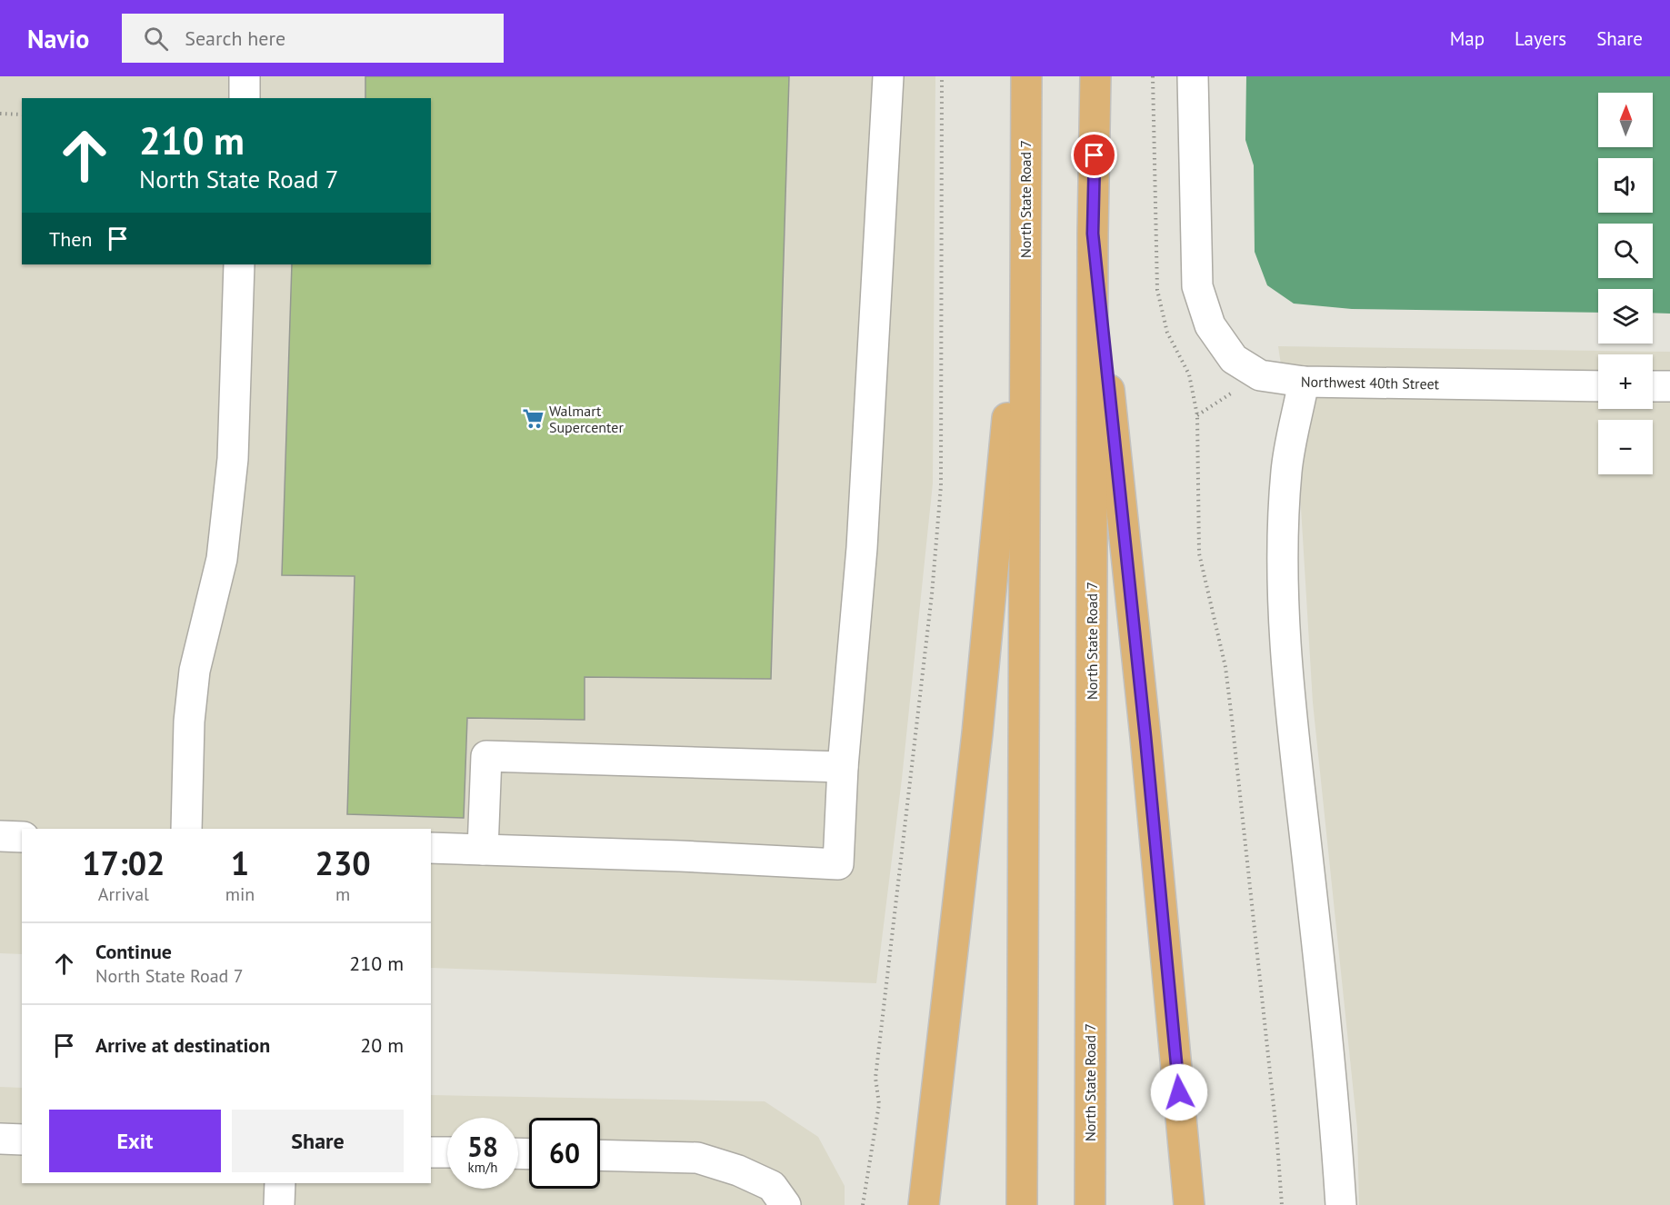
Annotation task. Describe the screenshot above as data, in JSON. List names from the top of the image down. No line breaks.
{"streets":{"main road":["North State Road 7"],"street":["Northwest 40th Street"]},"places":{"supermarket":["Walmart Supercenter"]},"north":"top","page":{"header":"Navio","search":"Search here","nav":["Map","Layers","Share"],"map_buttons":["+","−"],"turn":["210 m","North State Road 7"],"then":"Then","eta":["17:02","Arrival","1","min","230","m"],"list":[{"name":"Continue","note":"North State Road 7","value":"210 m"},{"name":"Arrive at destination","value":"20 m"}],"buttons":["Exit","Share"],"speed":"58 km/h","limit":"60"}}
